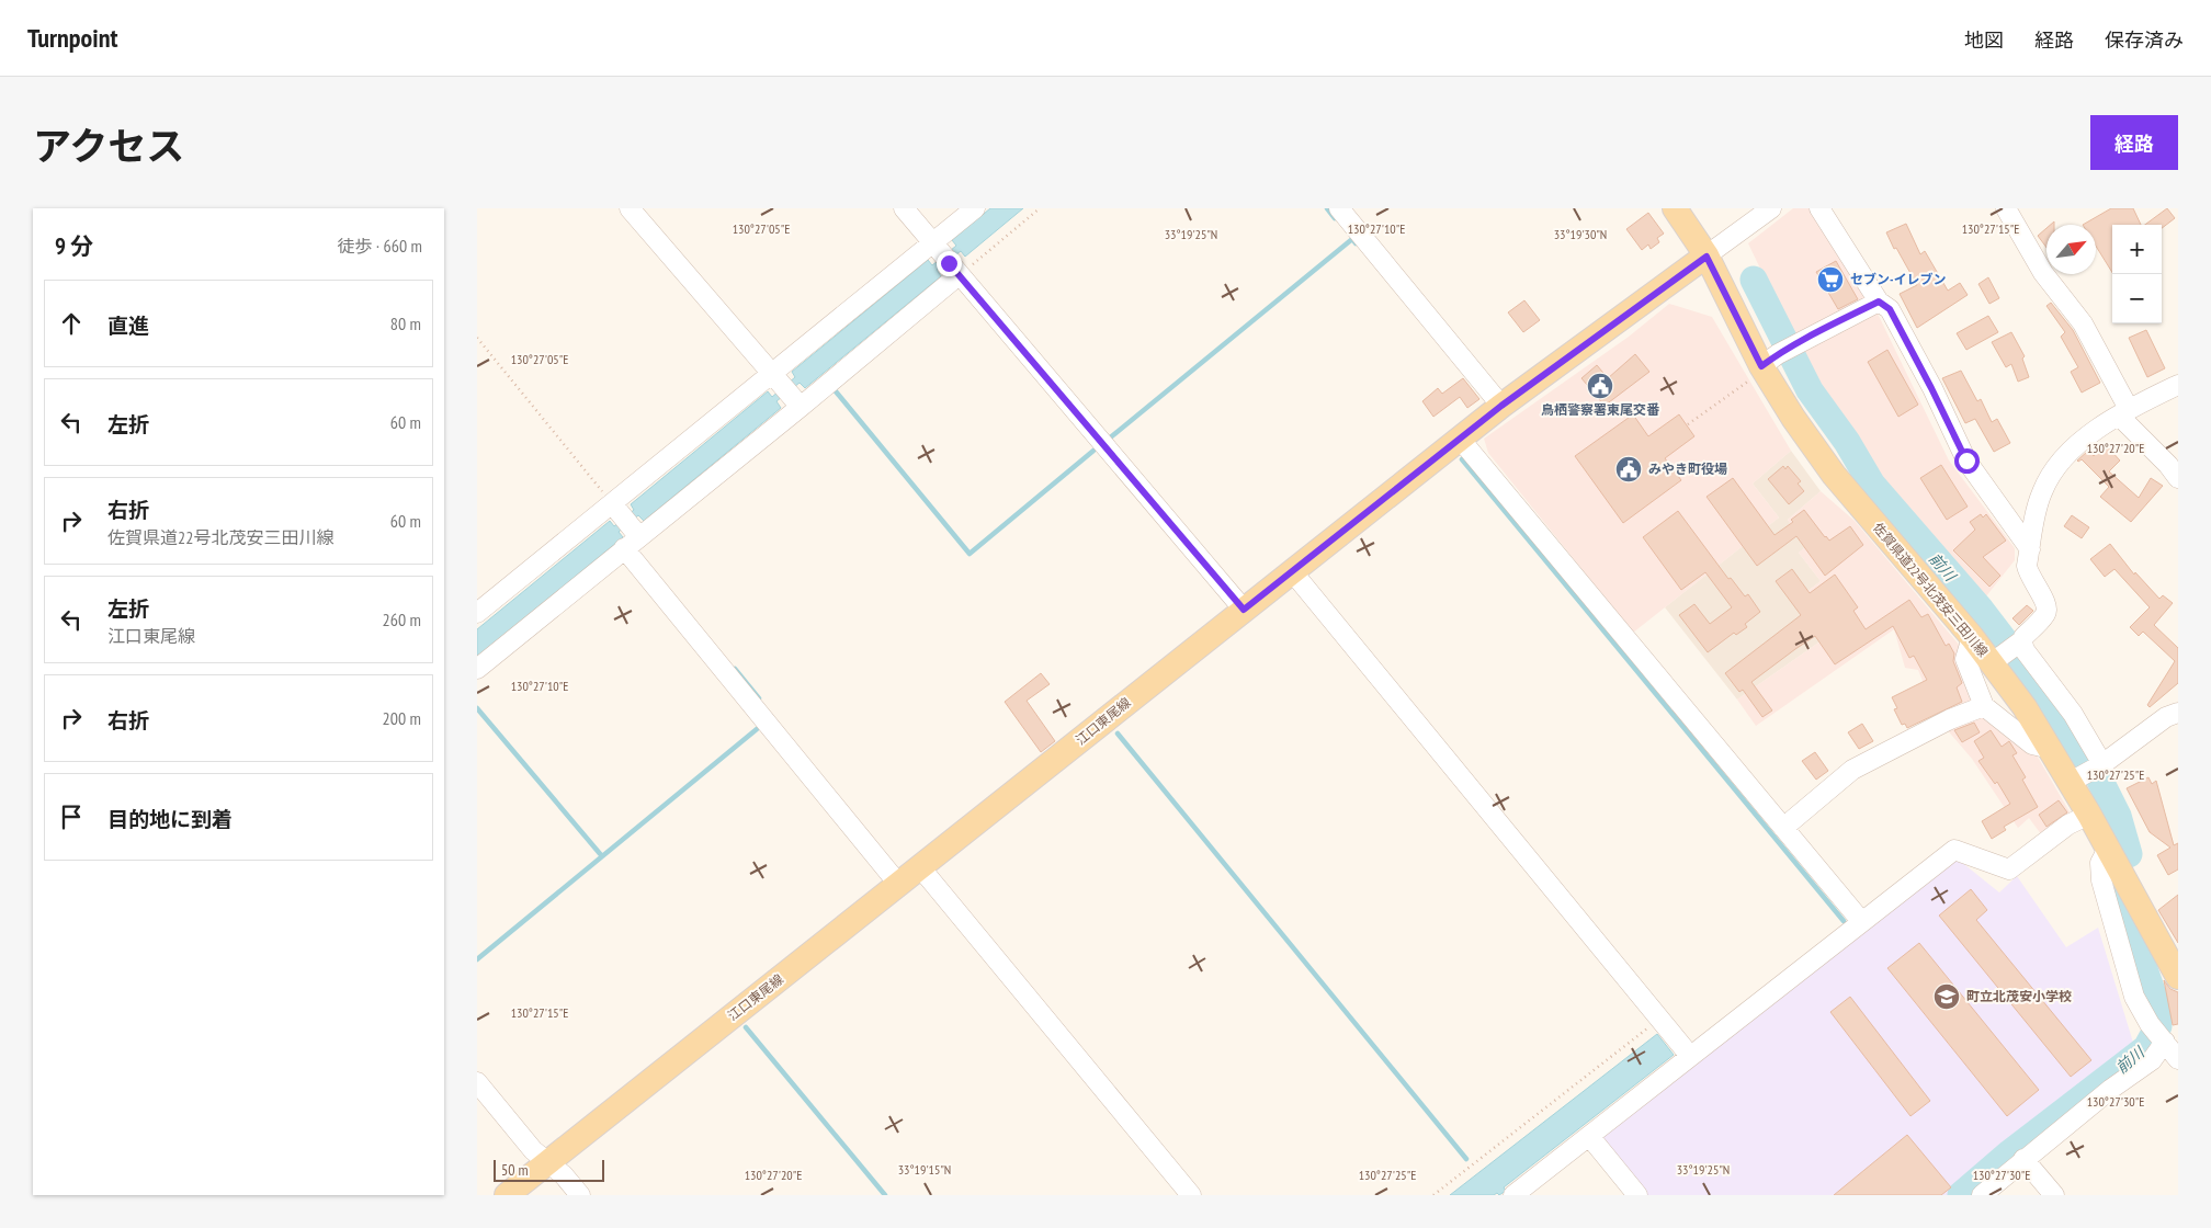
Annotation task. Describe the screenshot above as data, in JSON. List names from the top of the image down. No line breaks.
{"streets":{"main road":["佐賀県道22号北茂安三田川線","江口東尾線"]},"crossings":[["佐賀県道22号北茂安三田川線","江口東尾線"]],"water":["前川"],"places":{"supermarket":["セブン-イレブン"],"public building":["鳥栖警察署東尾交番","みやき町役場"],"school or university":["町立北茂安小学校"]},"scale_bar":"50 m","north":"top right","page":{"header":"Turnpoint","nav":["地図","経路","保存済み"],"title":"アクセス","buttons":"経路","heading":["9 分","徒歩 · 660 m"],"map_buttons":["+","−"],"list":[["直進","80 m"],["左折","60 m"],["右折","佐賀県道22号北茂安三田川線","60 m"],["左折","江口東尾線","260 m"],["右折","200 m"],"目的地に到着"],"scale":"50 m"},"coordinates":["130°27'05\"E","130°27'10\"E","130°27'15\"E","33°19'25\"N","33°19'30\"N","130°27'20\"E","130°27'25\"E","130°27'30\"E","33°19'15\"N"]}
